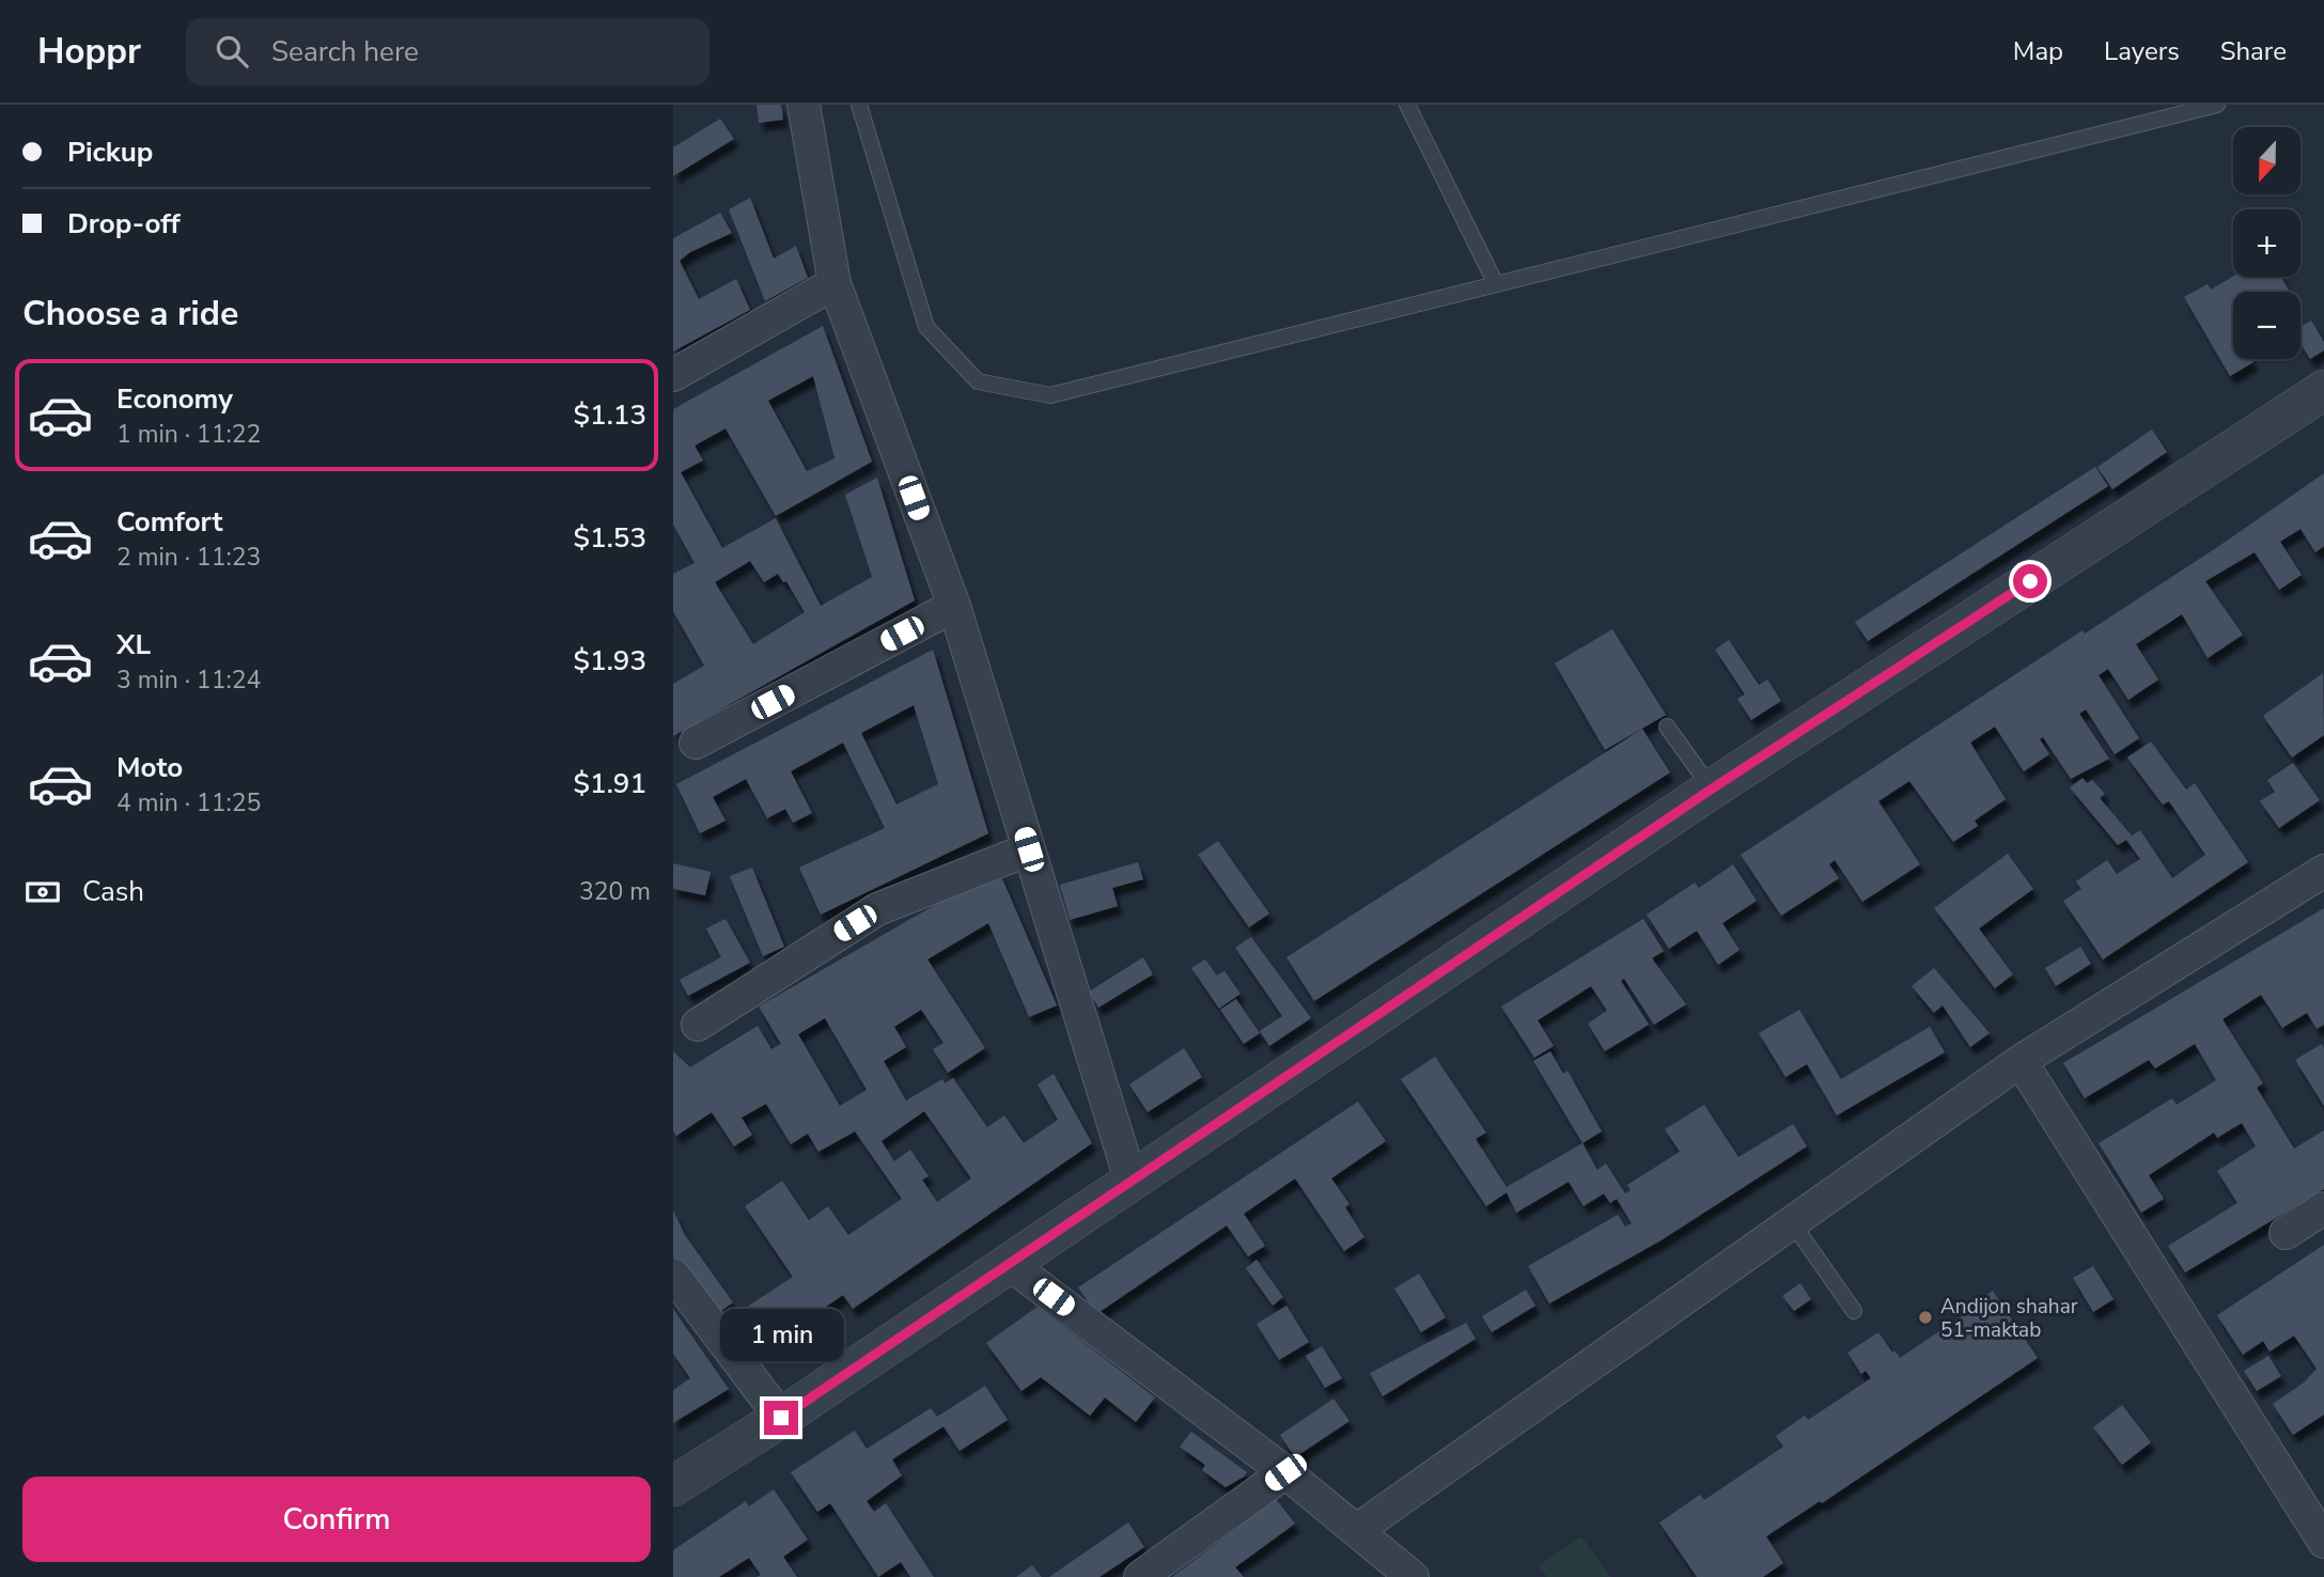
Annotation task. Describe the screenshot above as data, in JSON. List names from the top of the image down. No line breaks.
{"places":["Andijon shahar 51-maktab"],"north":"bottom","page":{"header":"Hoppr","search":"Search here","nav":["Map","Layers","Share"],"banner":["Pickup","Drop-off"],"map_buttons":["+","−"],"heading":"Choose a ride","list":[{"name":"Economy","note":"1 min · 11:22","value":"$1.13"},{"name":"Comfort","note":"2 min · 11:23","value":"$1.53"},{"name":"XL","note":"3 min · 11:24","value":"$1.93"},{"name":"Moto","note":"4 min · 11:25","value":"$1.91"}],"pay":["Cash","320 m"],"bubble":"1 min","buttons":"Confirm"}}
